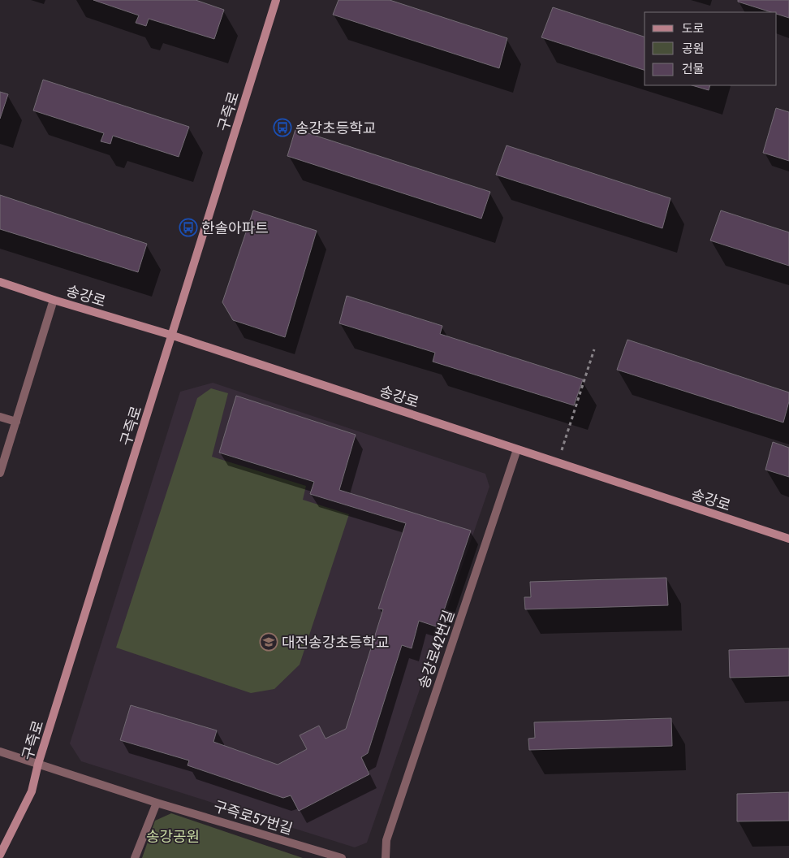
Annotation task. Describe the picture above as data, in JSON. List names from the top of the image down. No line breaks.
{"streets":{"main road":["구즉로","송강로"],"street":["송강로42번길","구즉로57번길"]},"crossings":[["구즉로","송강로"],["구즉로","구즉로57번길"],["송강로","송강로42번길"]],"parks":["송강공원"],"places":{"bus stop":["송강초등학교","한솔아파트"],"school or university":["대전송강초등학교"]},"legend":["도로","공원","건물"]}
